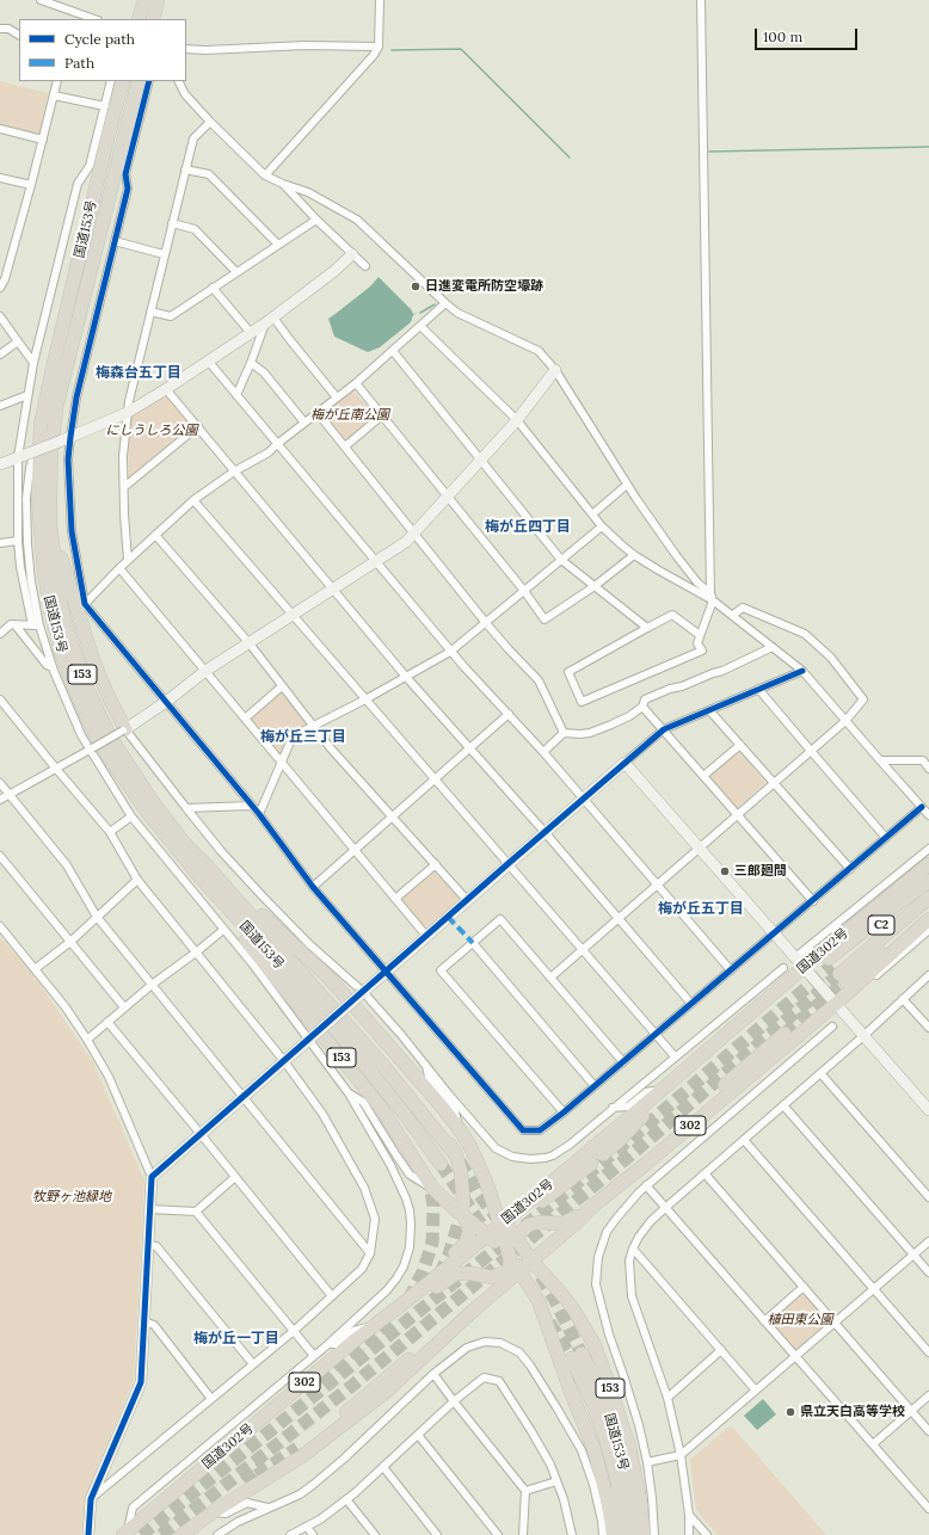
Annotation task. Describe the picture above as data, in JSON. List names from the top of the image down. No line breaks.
{"streets":{"highway":["国道153号","153","C2","国道302号","302"]},"crossings":[["国道153号","153"],["153","国道302号"],["153","302"],["C2","国道302号"],["国道302号","302"]],"districts":["梅森台五丁目","梅が丘四丁目","梅が丘三丁目","梅が丘五丁目","梅が丘一丁目"],"parks":["梅が丘南公園","にしうしろ公園","牧野ヶ池緑地","植田東公園"],"places":["日進変電所防空壕跡","三郎廻間","県立天白高等学校"],"legend":["Cycle path","Path"],"scale_bar":"100 m"}
